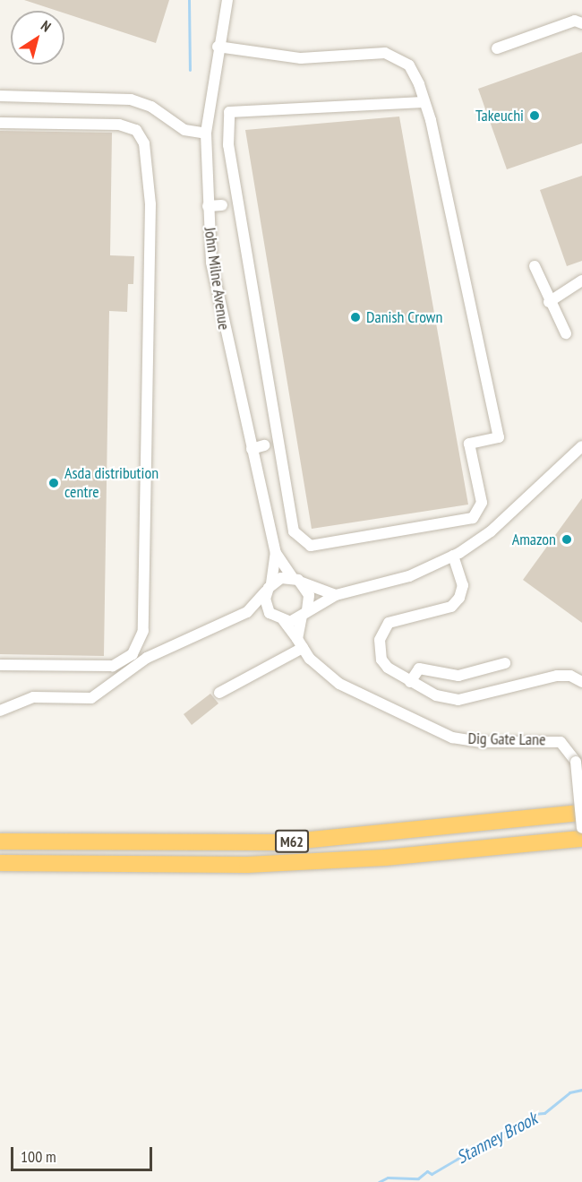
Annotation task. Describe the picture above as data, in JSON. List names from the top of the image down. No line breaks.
{"streets":{"highway":["M62"],"street":["John Milne Avenue","Dig Gate Lane"]},"crossings":[["John Milne Avenue","Dig Gate Lane"]],"water":["Stanney Brook"],"places":["Takeuchi","Danish Crown","Asda distribution centre","Amazon"],"scale_bar":"100 m","north":"top right"}
